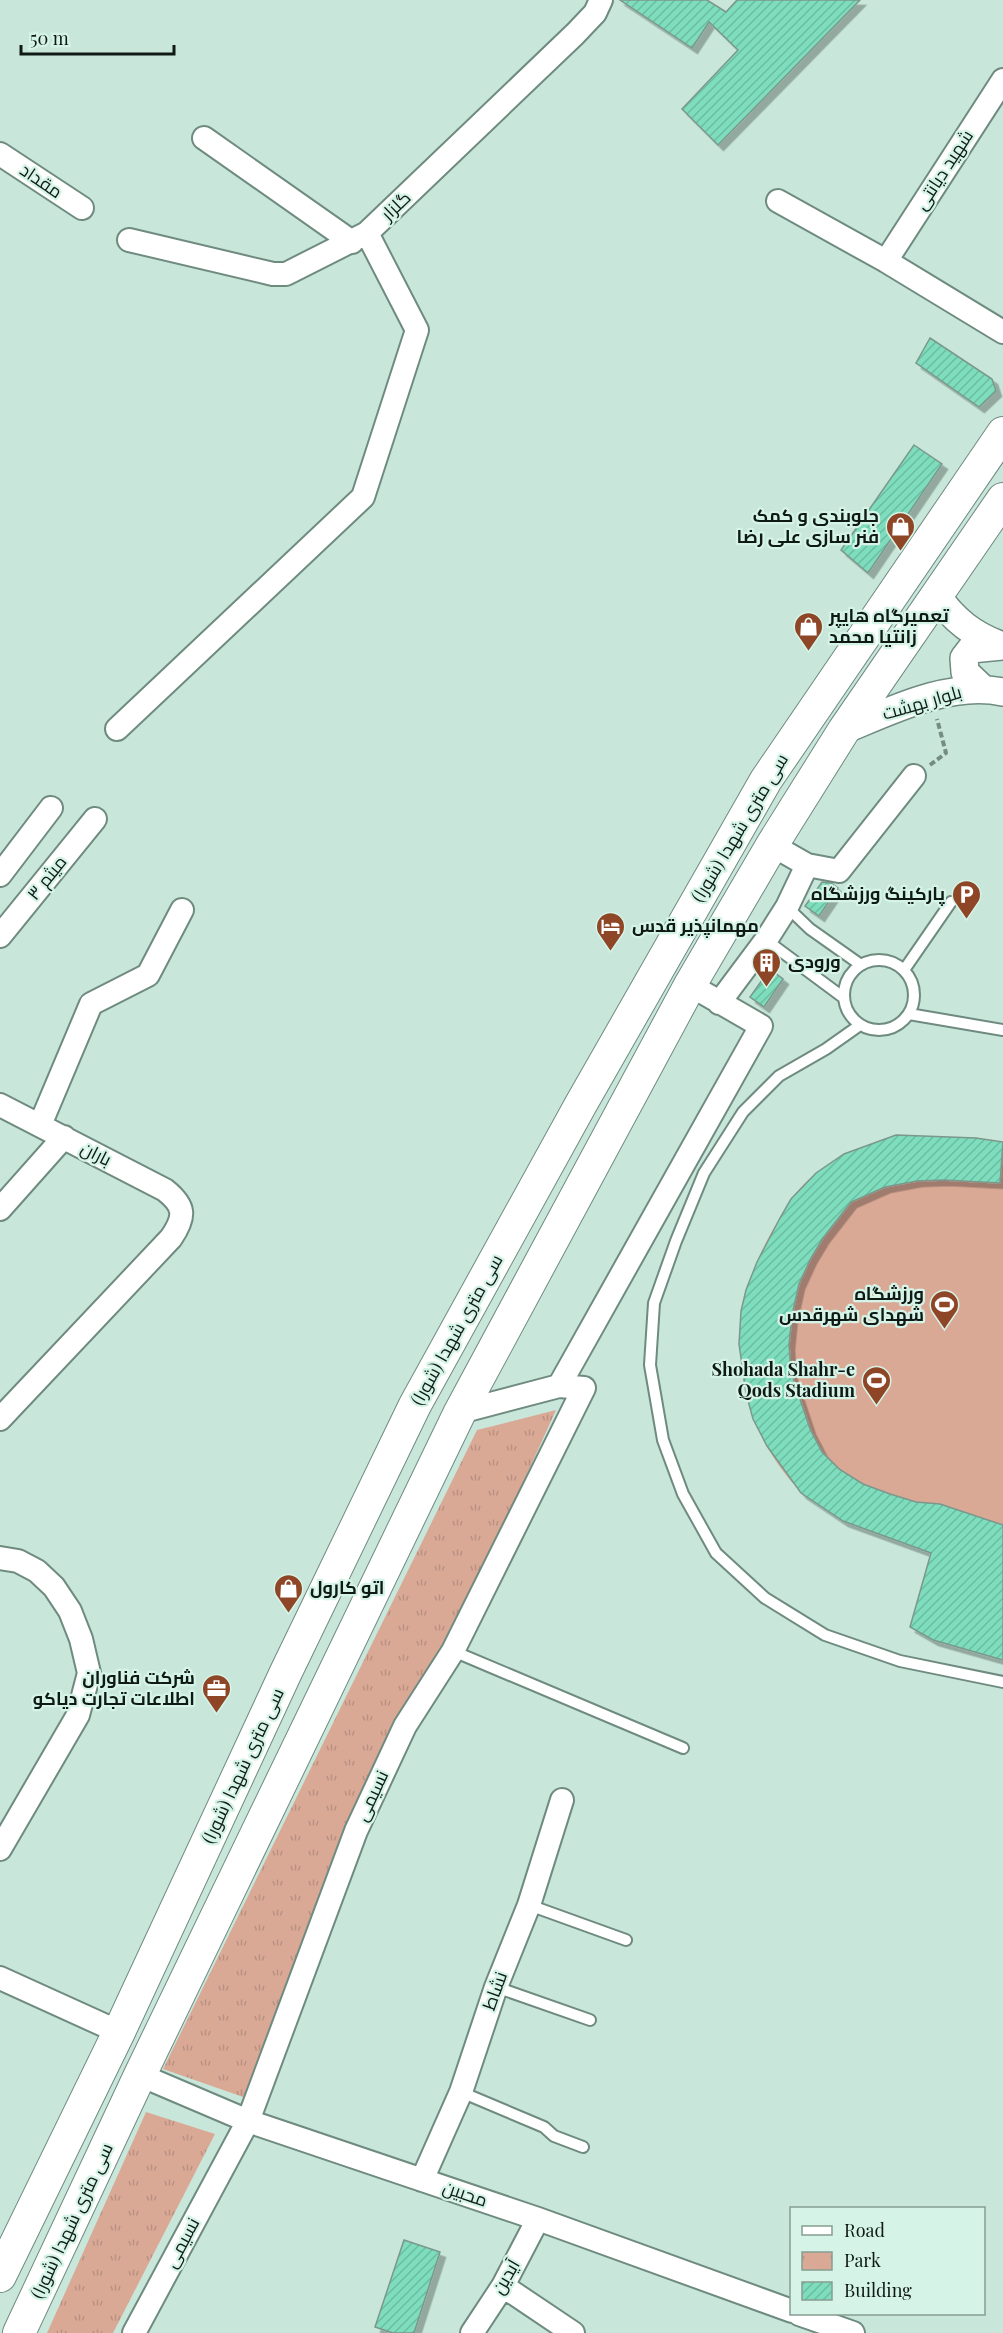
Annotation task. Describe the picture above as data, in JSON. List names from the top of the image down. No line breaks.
{"streets":{"main road":["سی متری شهدا (شورا)"],"street":["شهید دیانتی","مقداد","گلزار","بلوار بهشت","میثم ۳","باران","نسیمی","نشاط","محبین","آیدین"]},"crossings":[["بلوار بهشت","سی متری شهدا (شورا)"],["سی متری شهدا (شورا)","محبین"],["نسیمی","محبین"],["نشاط","محبین"],["محبین","آیدین"]],"places":{"shop":["جلوبندی و کمک فنر سازی علی رضا","تعمیرگاه هایپر زانتیا محمد","اتو کارول"],"parking":["پارکینگ ورزشگاه"],"hotel":["مهمانپذیر قدس"],"building":["ورودی"],"sports":["ورزشگاه شهدای شهرقدس","Shohada Shahr-e Qods Stadium"],"office":["شرکت فناوران اطلاعات تجارت دیاکو"]},"legend":["Road","Park","Building"],"scale_bar":"50 m"}
